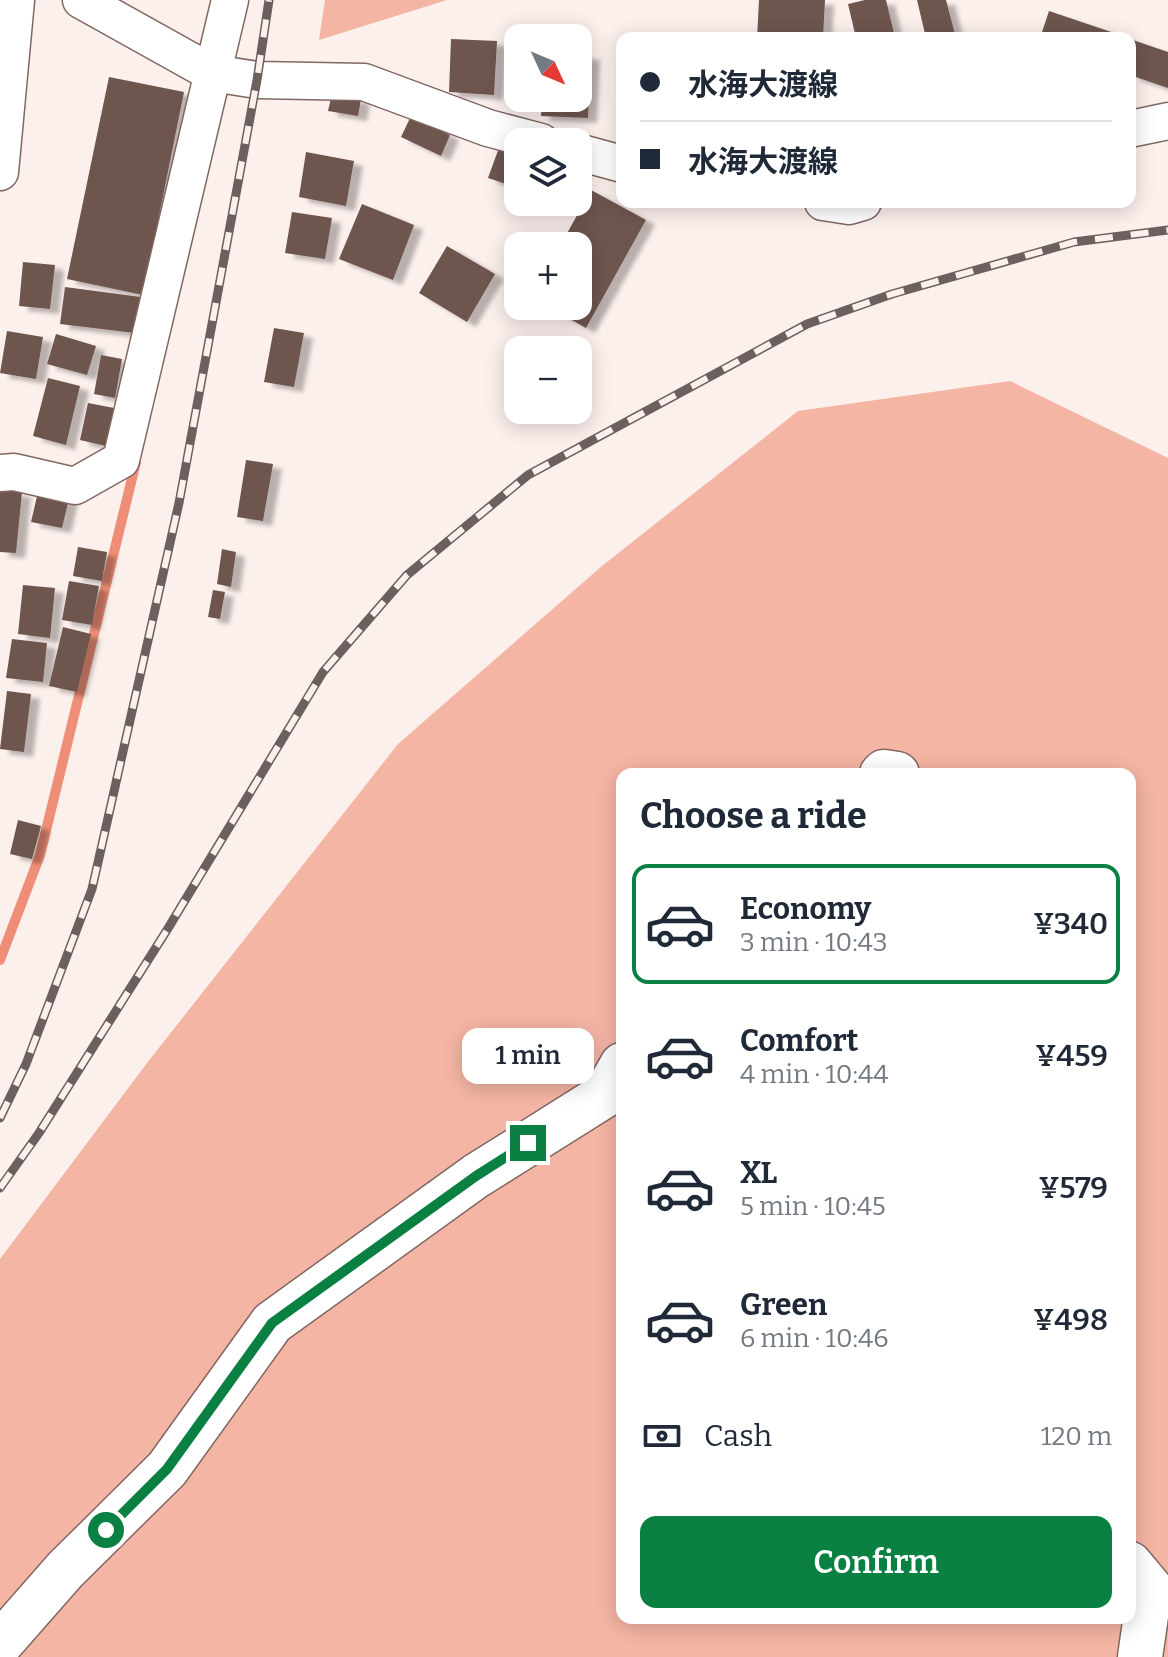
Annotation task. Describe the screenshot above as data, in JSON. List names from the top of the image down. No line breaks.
{"north":"bottom right","page":{"map_buttons":["+","−"],"banner":["水海大渡線","水海大渡線"],"heading":"Choose a ride","list":[{"name":"Economy","note":"3 min · 10:43","value":"¥340"},{"name":"Comfort","note":"4 min · 10:44","value":"¥459"},{"name":"XL","note":"5 min · 10:45","value":"¥579"},{"name":"Green","note":"6 min · 10:46","value":"¥498"}],"bubble":"1 min","pay":["Cash","120 m"],"buttons":"Confirm"}}
